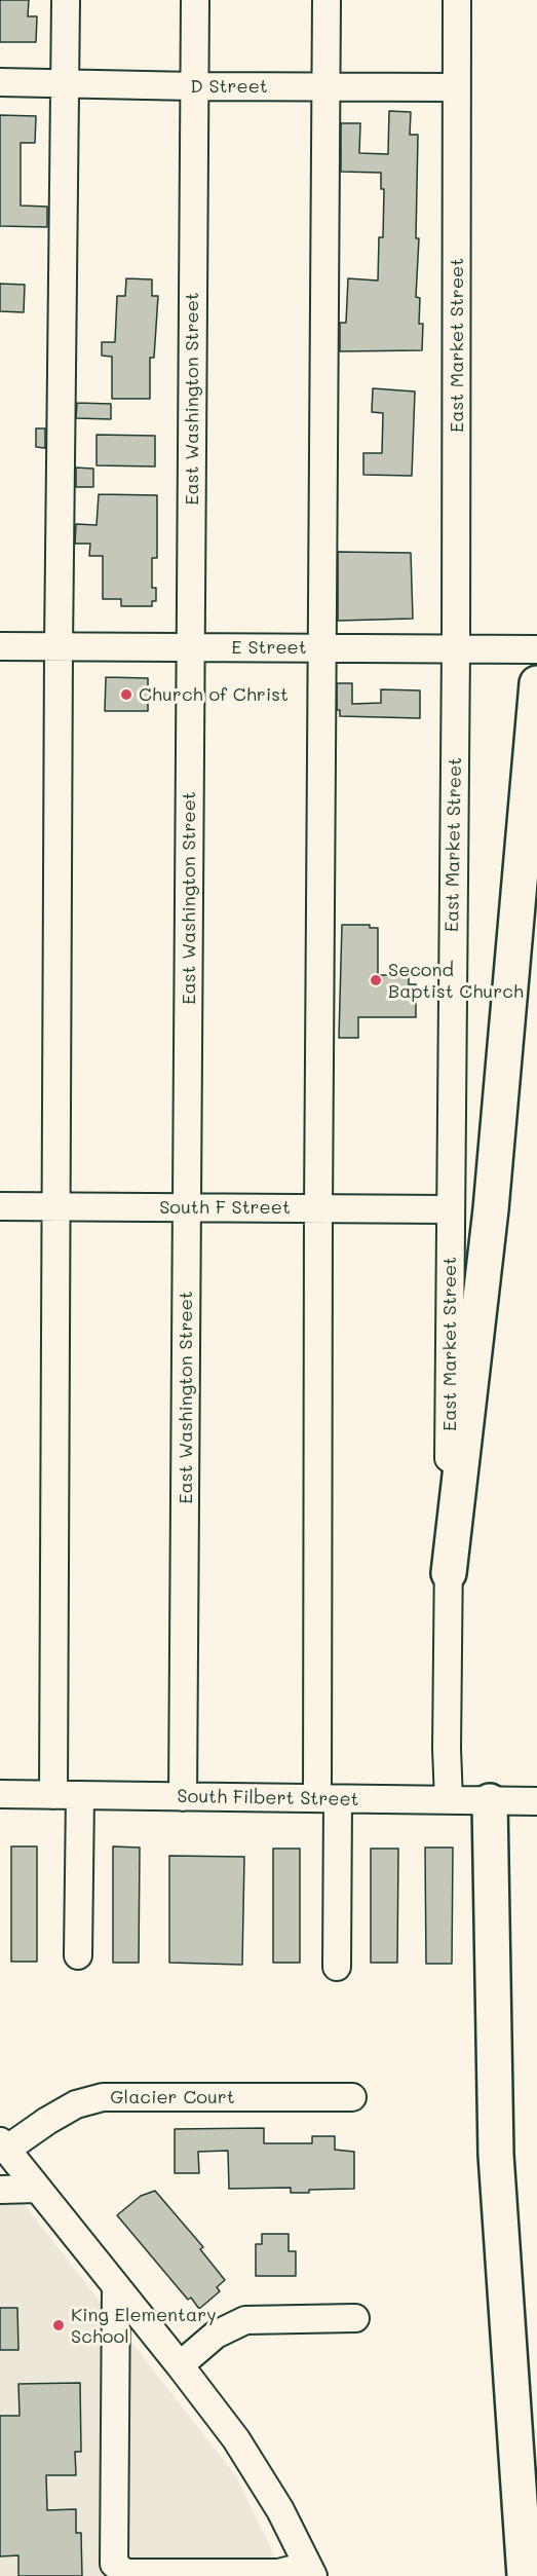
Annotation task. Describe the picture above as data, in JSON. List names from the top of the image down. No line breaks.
{"streets":{"street":["D Street","East Market Street","East Washington Street","E Street","South F Street","South Filbert Street","Glacier Court"]},"crossings":[["D Street","East Market Street"],["D Street","East Washington Street"],["East Market Street","E Street"],["East Market Street","South F Street"],["East Market Street","South Filbert Street"],["East Washington Street","E Street"],["East Washington Street","South F Street"],["East Washington Street","South Filbert Street"]],"places":["Church of Christ","Second Baptist Church","King Elementary School"]}
